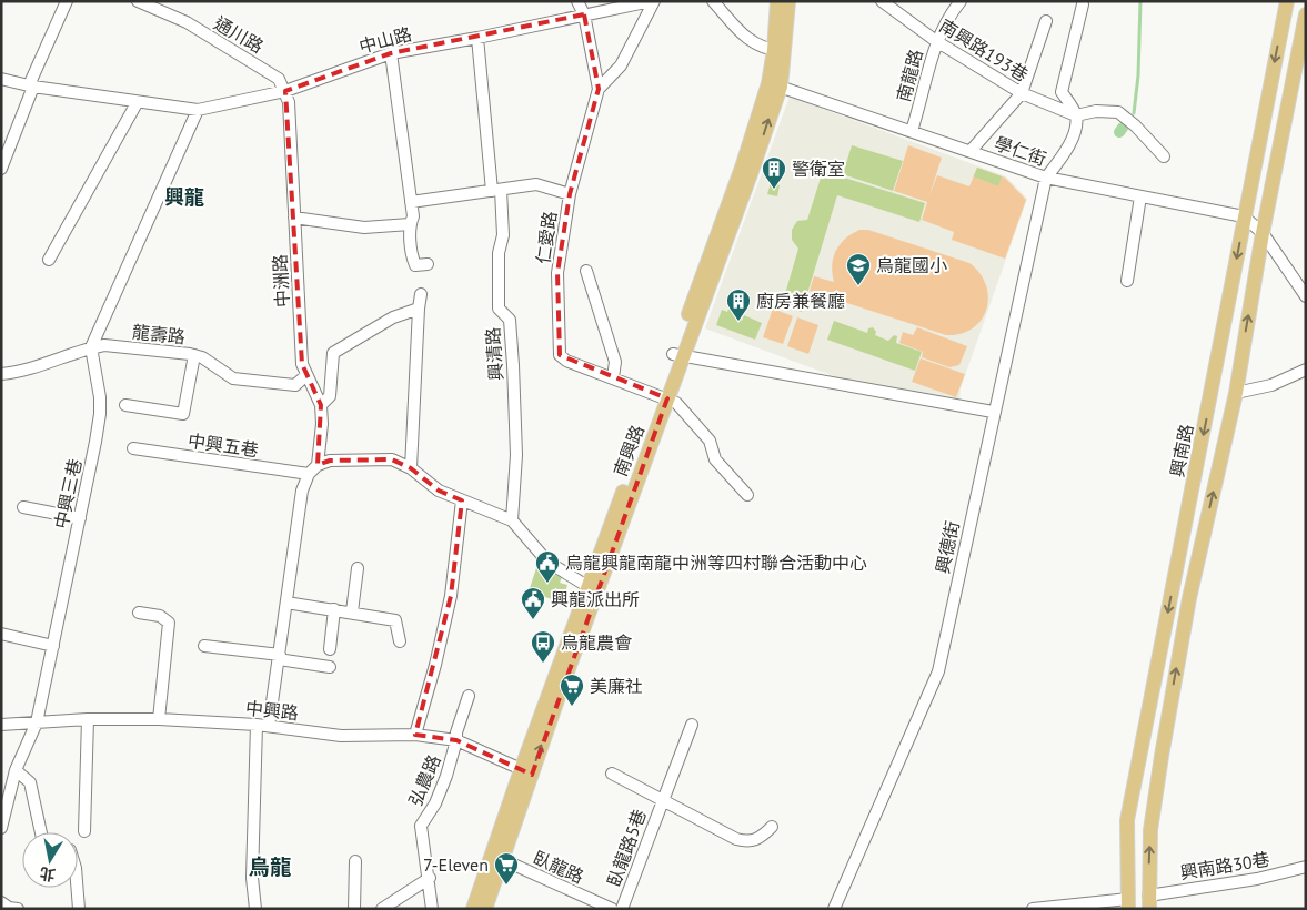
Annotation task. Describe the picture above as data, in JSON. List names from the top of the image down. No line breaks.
{"streets":{"main road":["南興路","興南路"],"street":["通川路","中山路","南興路193巷","南龍路","學仁街","仁愛路","中洲路","龍壽路","興清路","中興五巷","中興三巷","興德街","中興路","弘農路","臥龍路5巷","興南路30巷","臥龍路"]},"crossings":[["通川路","中山路"],["通川路","中洲路"],["中山路","仁愛路"],["中山路","中洲路"],["南興路193巷","南龍路"],["南龍路","學仁街"],["學仁街","南興路"],["學仁街","興南路"],["學仁街","興德街"],["仁愛路","南興路"],["中洲路","龍壽路"],["龍壽路","中興三巷"],["南興路","中興路"],["南興路","臥龍路"],["中興三巷","中興路"],["中興路","弘農路"]],"districts":["興龍","烏龍"],"places":{"building":["警衛室","廚房兼餐廳"],"school or university":["烏龍國小"],"public building":["烏龍興龍南龍中洲等四村聯合活動中心","興龍派出所"],"bus stop":["烏龍農會"],"supermarket":["美廉社","7-Eleven"]},"north":"bottom"}
